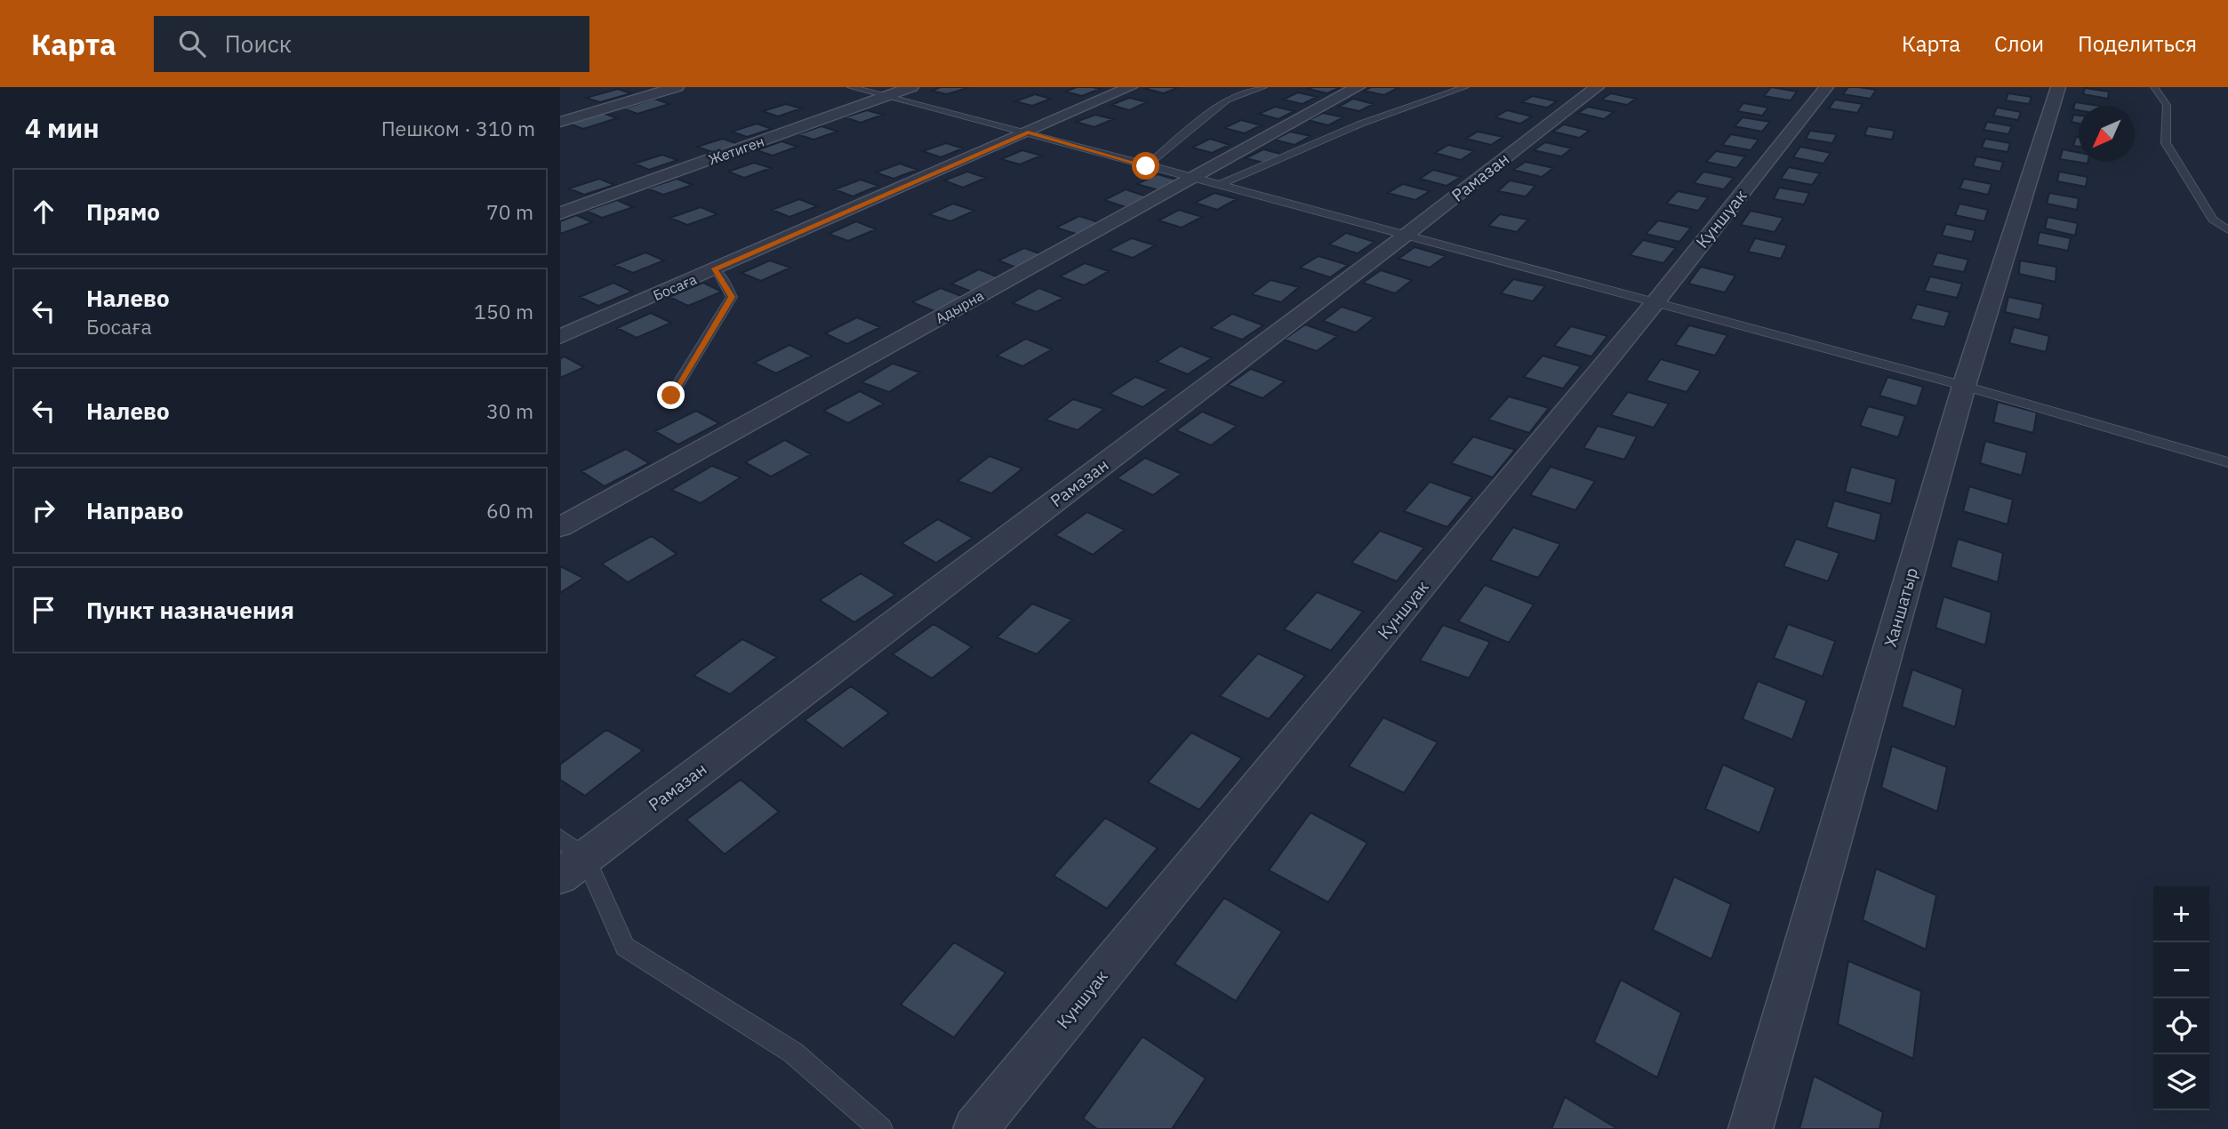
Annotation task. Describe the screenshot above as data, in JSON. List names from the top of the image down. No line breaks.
{"streets":{"street":["Жетиген","Рамазан","Куншуак","Босаға","Адырна","Ханшатыр"]},"north":"bottom left","page":{"header":"Карта","search":"Поиск","nav":["Карта","Слои","Поделиться"],"heading":["4 мин","Пешком · 310 m"],"list":[["Прямо","70 m"],["Налево","Босаға","150 m"],["Налево","30 m"],["Направо","60 m"],"Пункт назначения"],"map_buttons":["+","−"]}}
